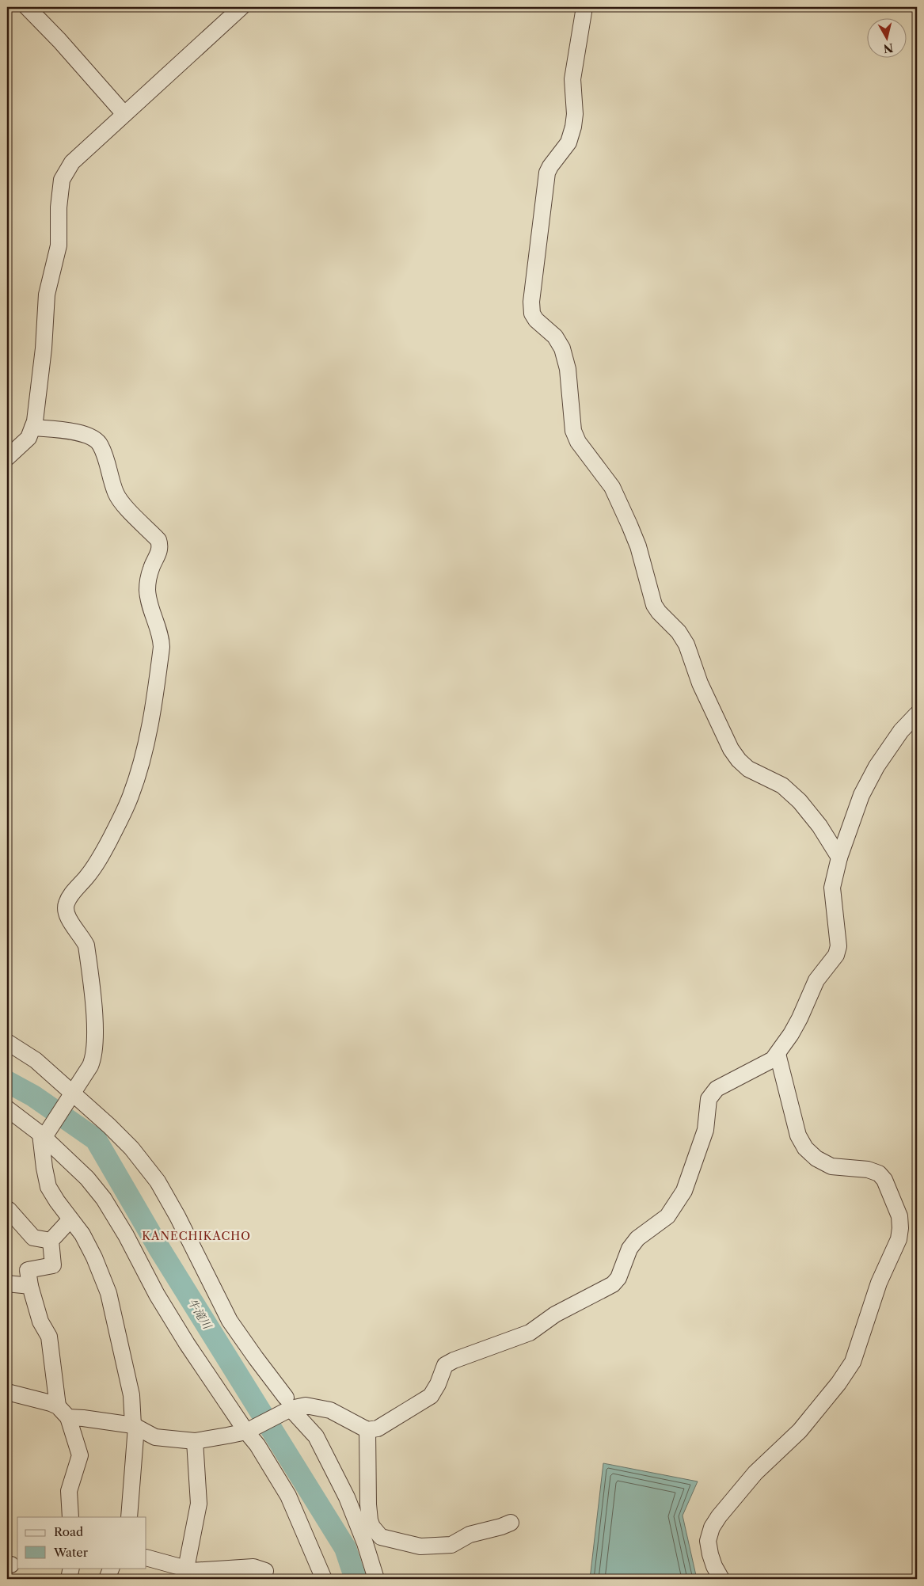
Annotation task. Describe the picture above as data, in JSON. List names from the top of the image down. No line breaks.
{"districts":["KANECHIKACHO"],"water":["牛滝川"],"legend":["Road","Water"],"north":"bottom"}
